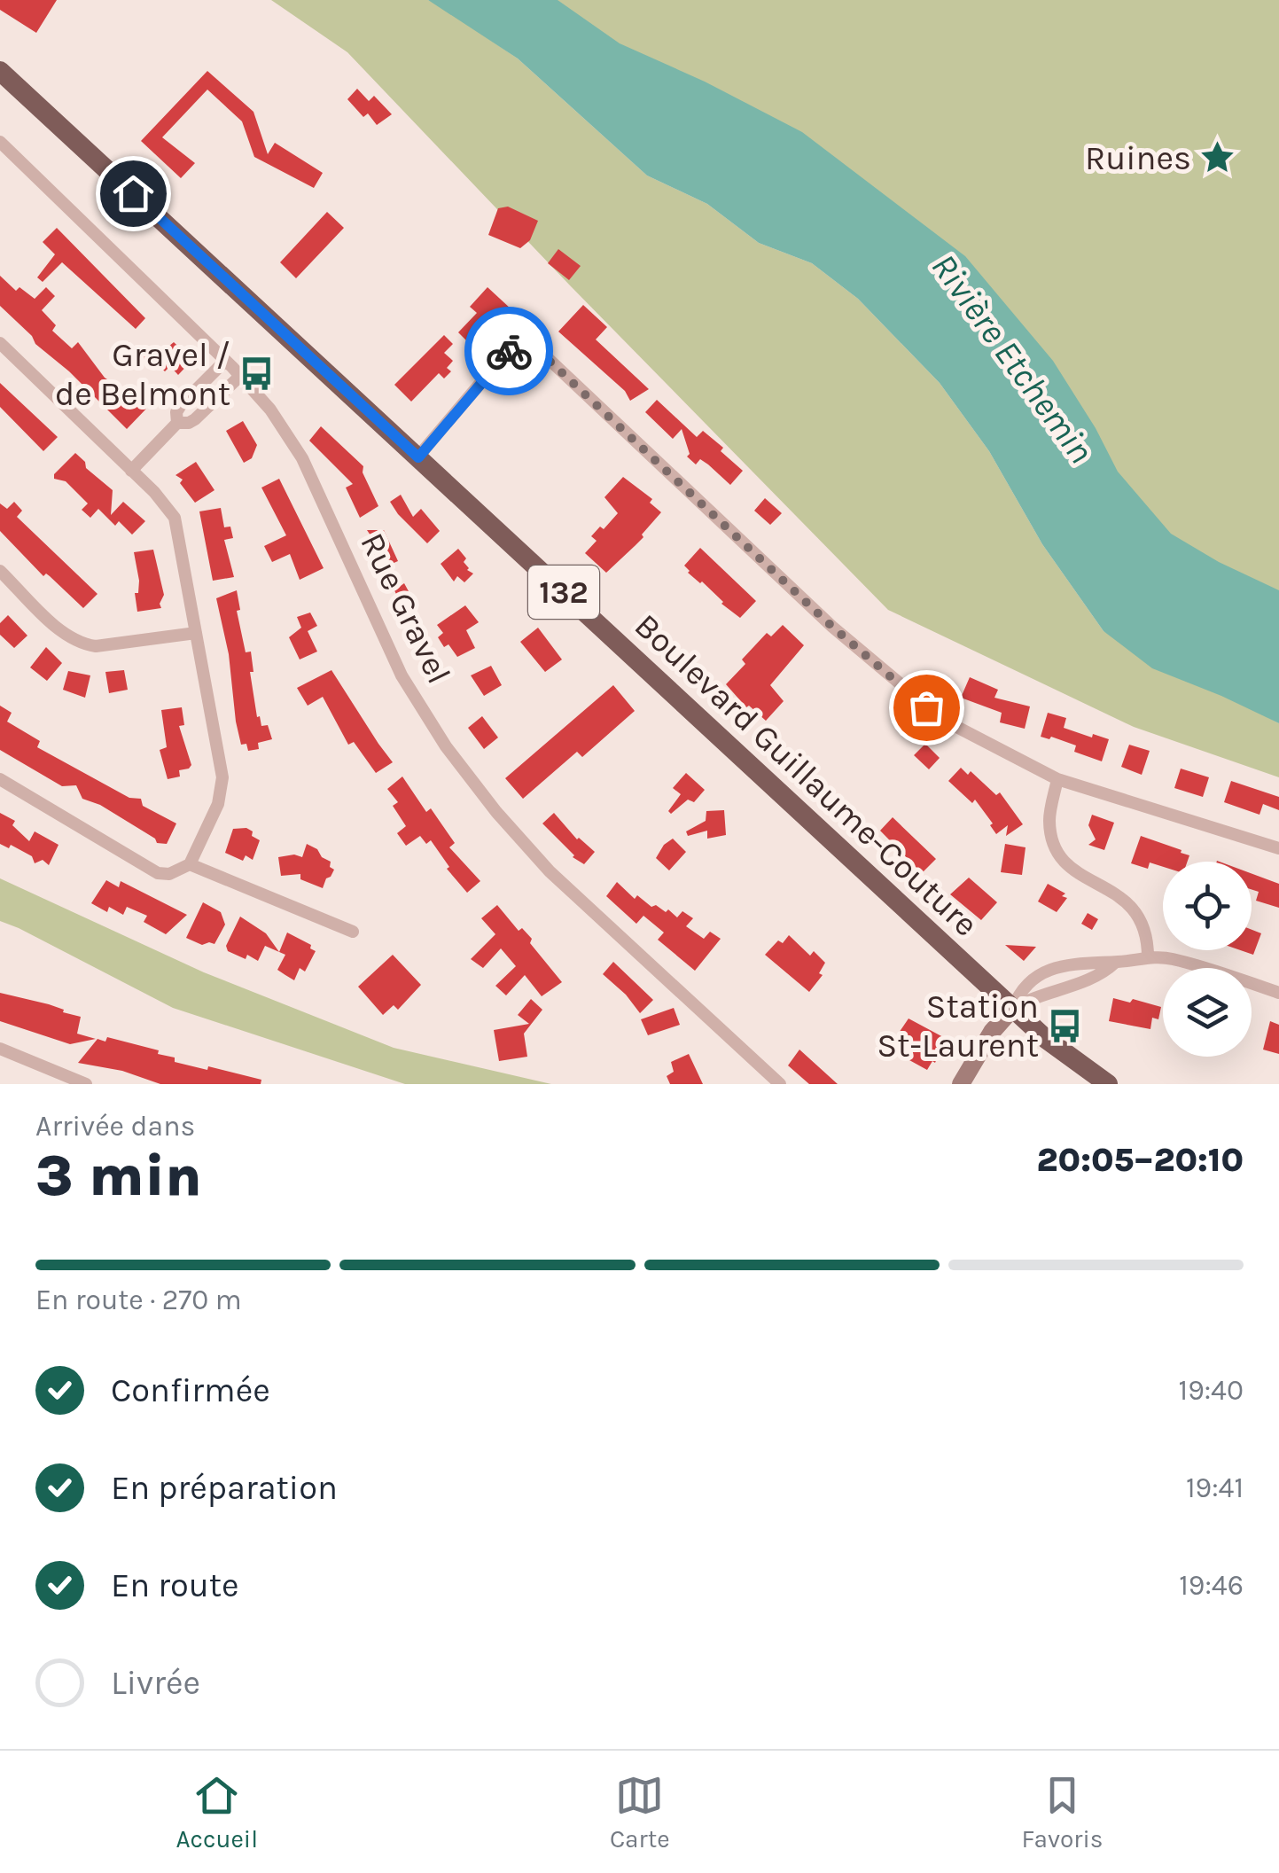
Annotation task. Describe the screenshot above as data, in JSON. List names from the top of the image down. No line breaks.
{"streets":{"main road":["132","Boulevard Guillaume-Couture"],"street":["Rue Gravel"]},"water":["Rivière Etchemin"],"places":{"place":["Ruines"],"bus stop":["Gravel / de Belmont","Station St-Laurent"]},"page":{"heading":["3 min","Arrivée dans","20:05–20:10"],"bar":"En route · 270 m","list":[["Confirmée","19:40"],["En préparation","19:41"],["En route","19:46"],"Livrée"],"tabs":["Accueil","Carte","Favoris"]}}
